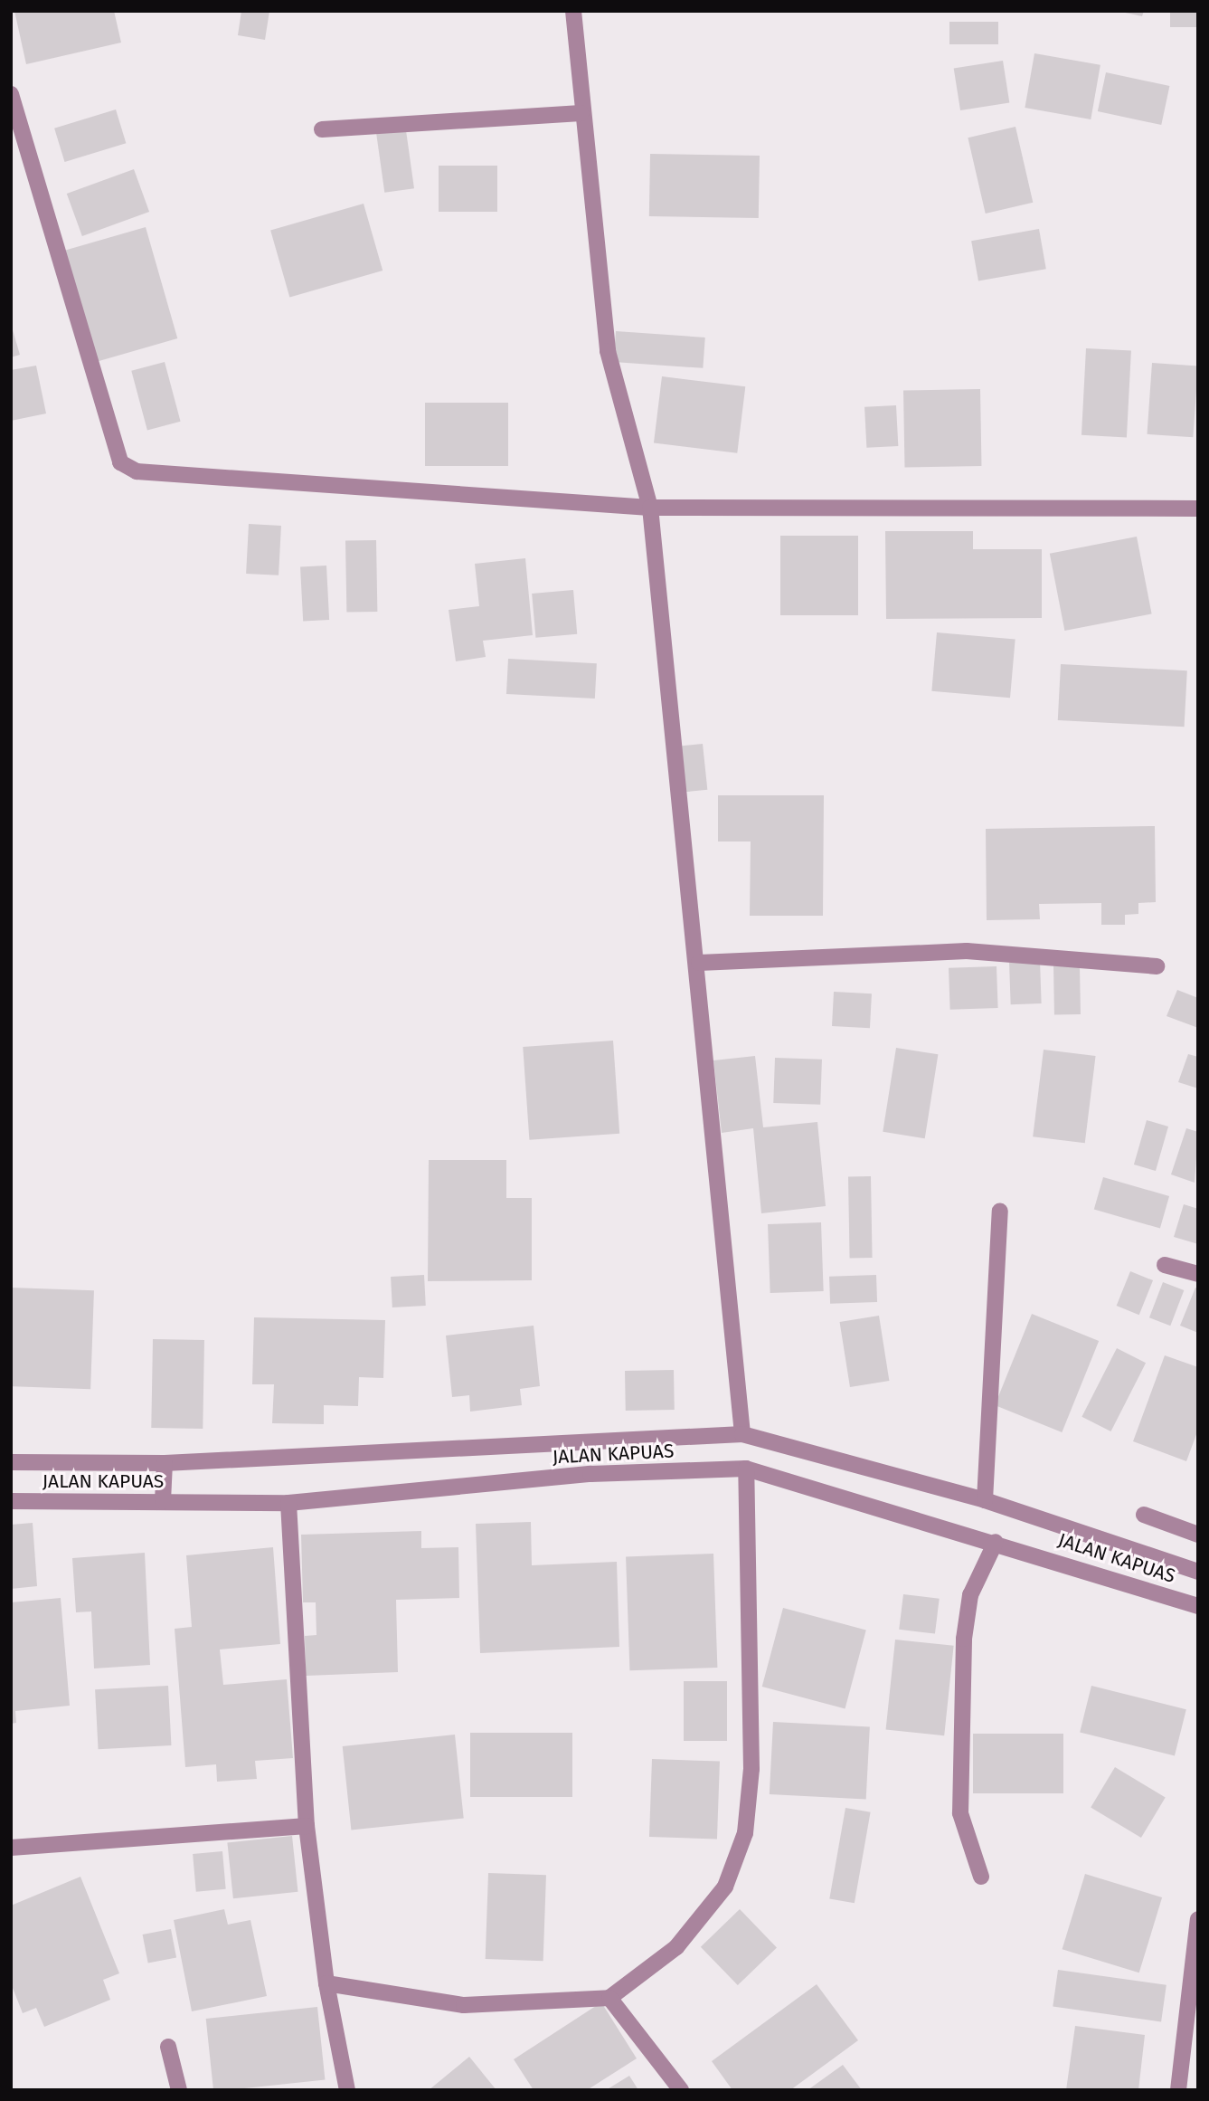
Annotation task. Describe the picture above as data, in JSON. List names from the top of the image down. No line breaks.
{"streets":{"street":["JALAN KAPUAS"]}}
